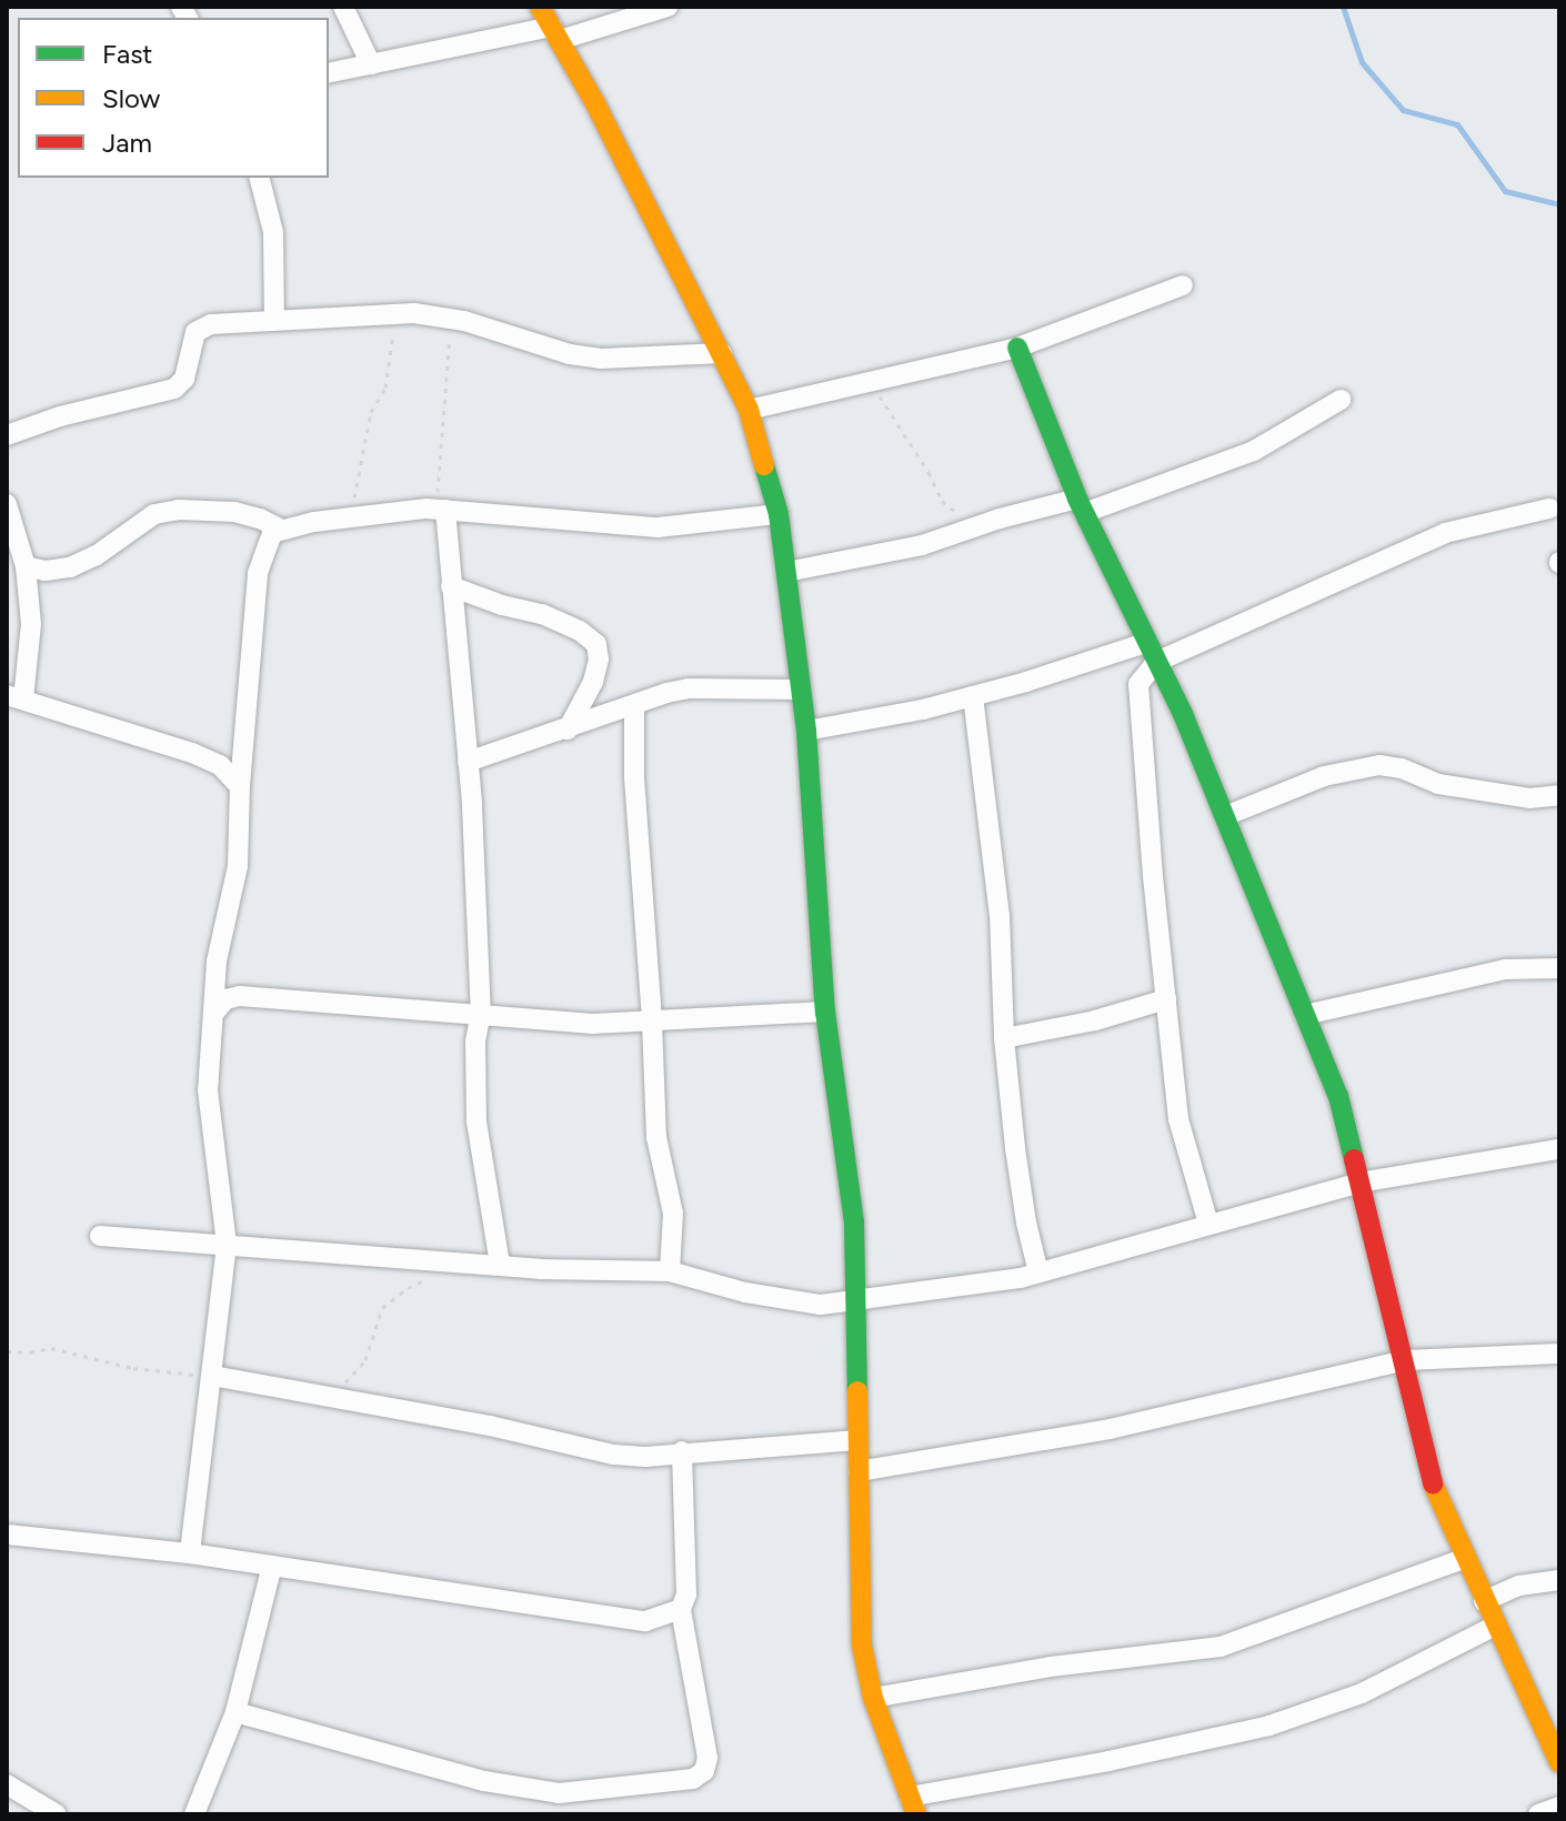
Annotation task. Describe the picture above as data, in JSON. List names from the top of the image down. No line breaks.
{"legend":["Fast","Slow","Jam"]}
